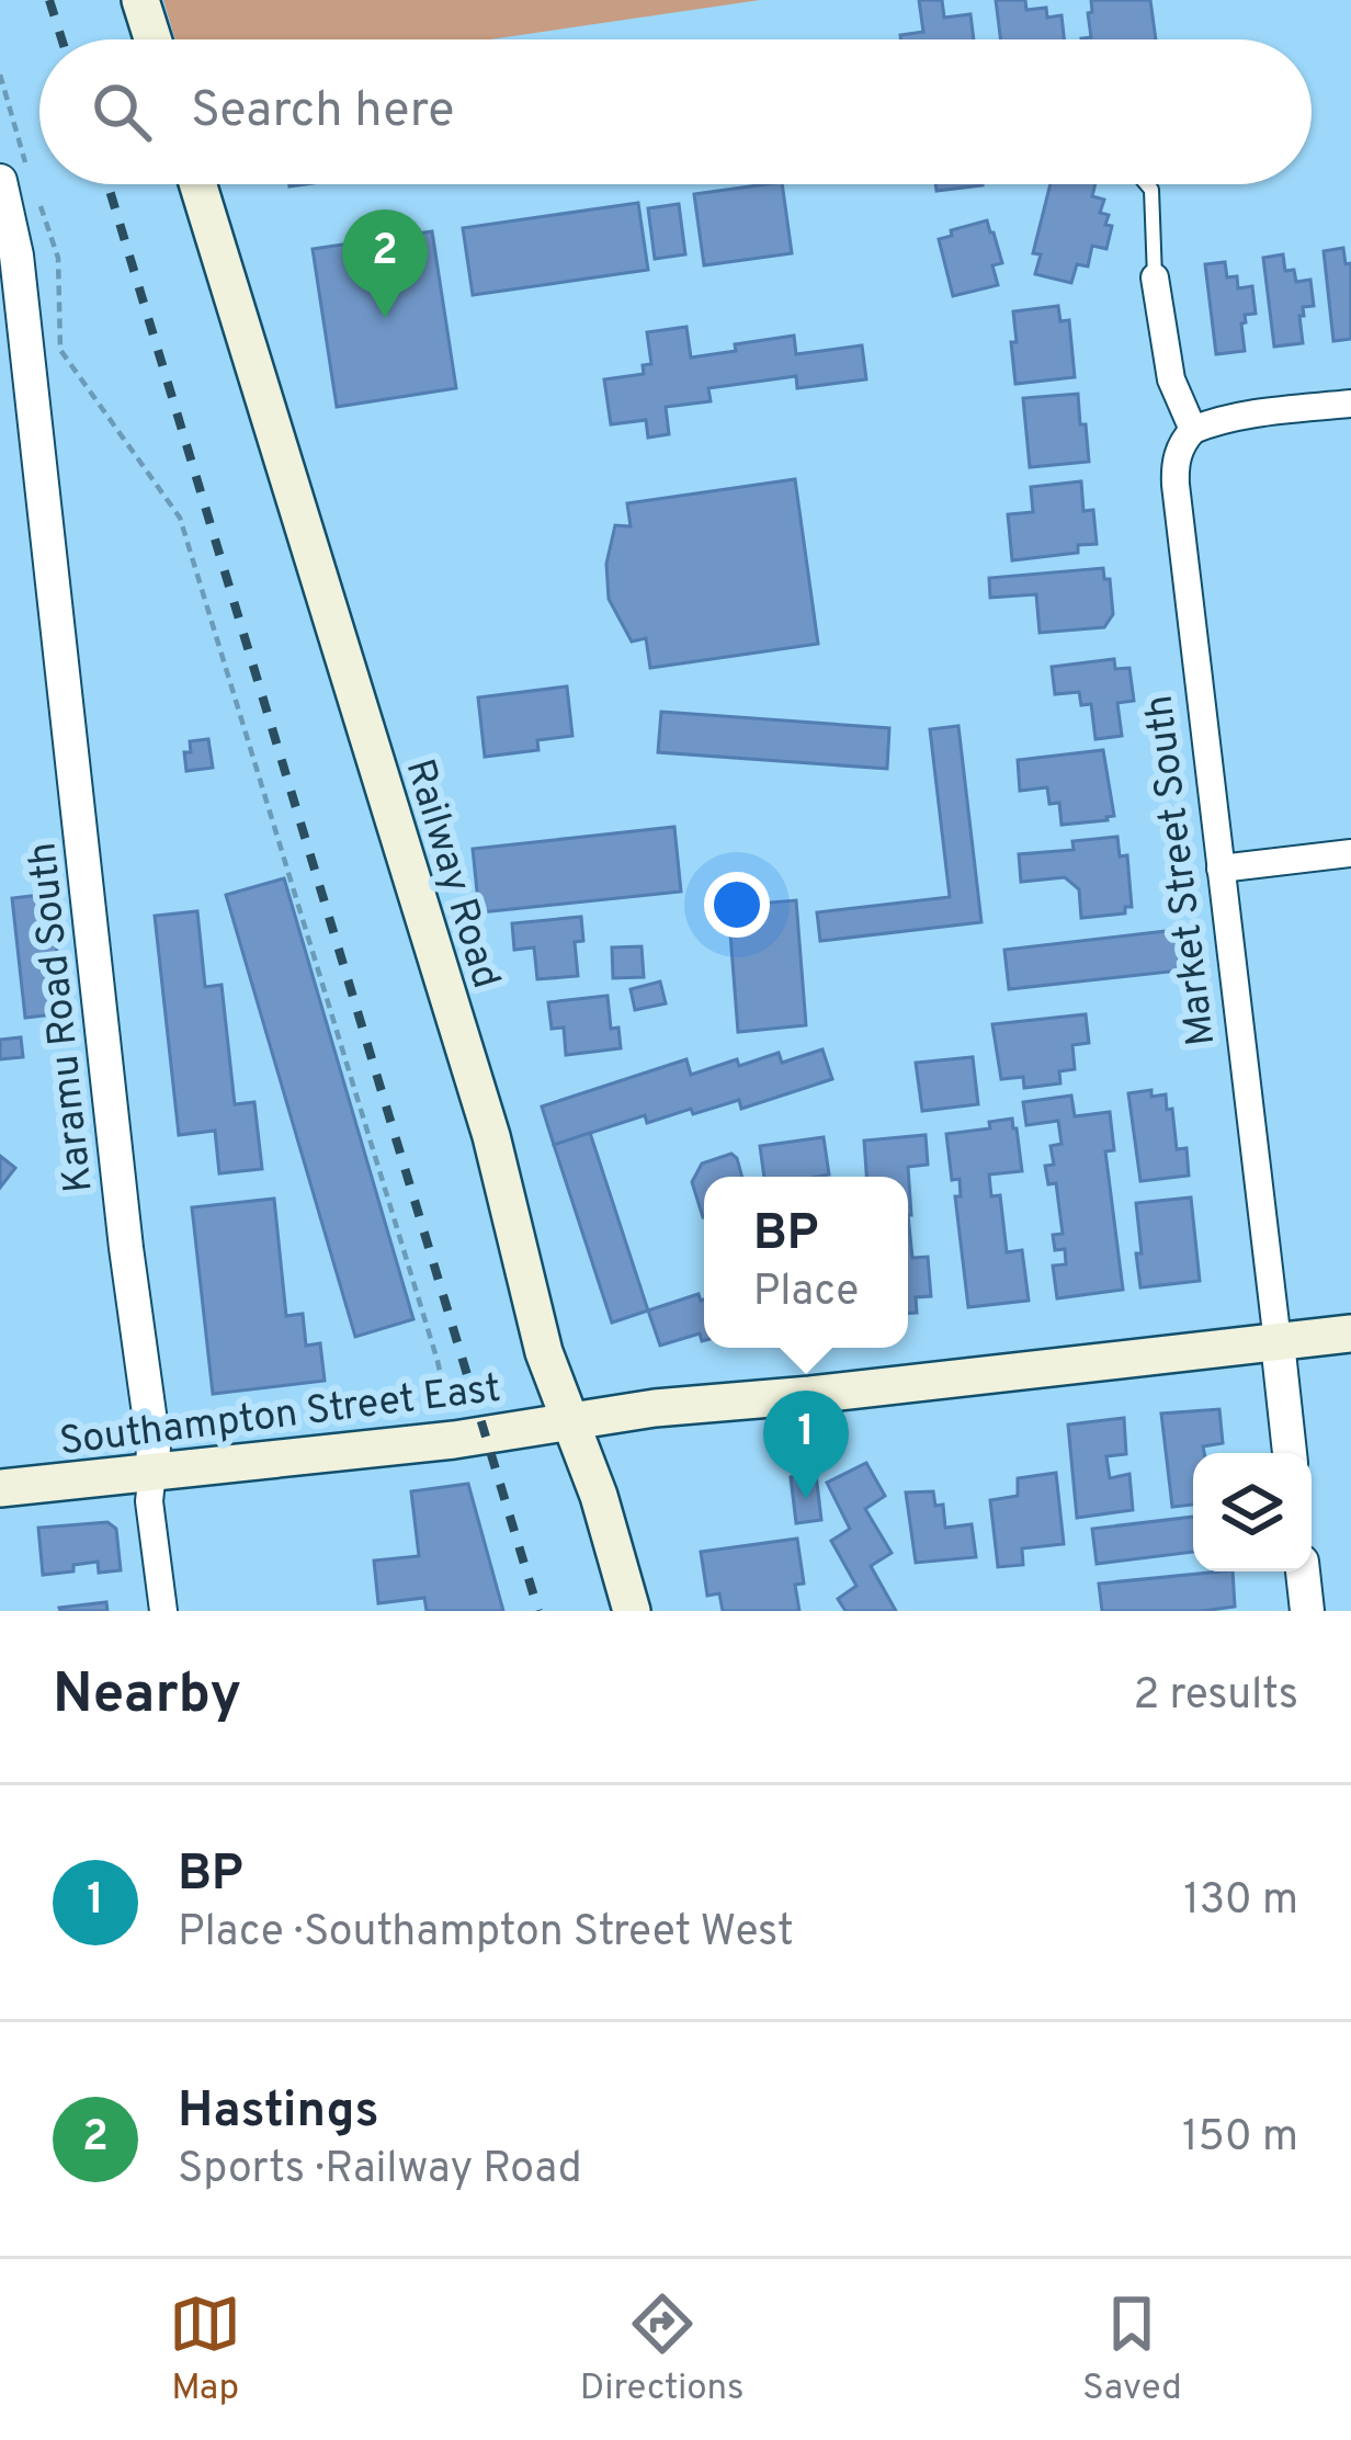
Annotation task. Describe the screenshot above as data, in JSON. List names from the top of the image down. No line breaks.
{"streets":{"main road":["Railway Road","Southampton Street East"],"street":["Market Street South","Karamu Road South"]},"crossings":[["Market Street South","Southampton Street East"],["Railway Road","Southampton Street East"],["Karamu Road South","Southampton Street East"]],"page":{"search":"Search here","pins":["2","1"],"popup":["BP","Place"],"heading":["Nearby","2 results"],"list":[{"mark":"1","name":"BP","note":"Place · Southampton Street West","value":"130 m"},{"mark":"2","name":"Hastings","note":"Sports · Railway Road","value":"150 m"}],"nav":["Map","Directions","Saved"]}}
